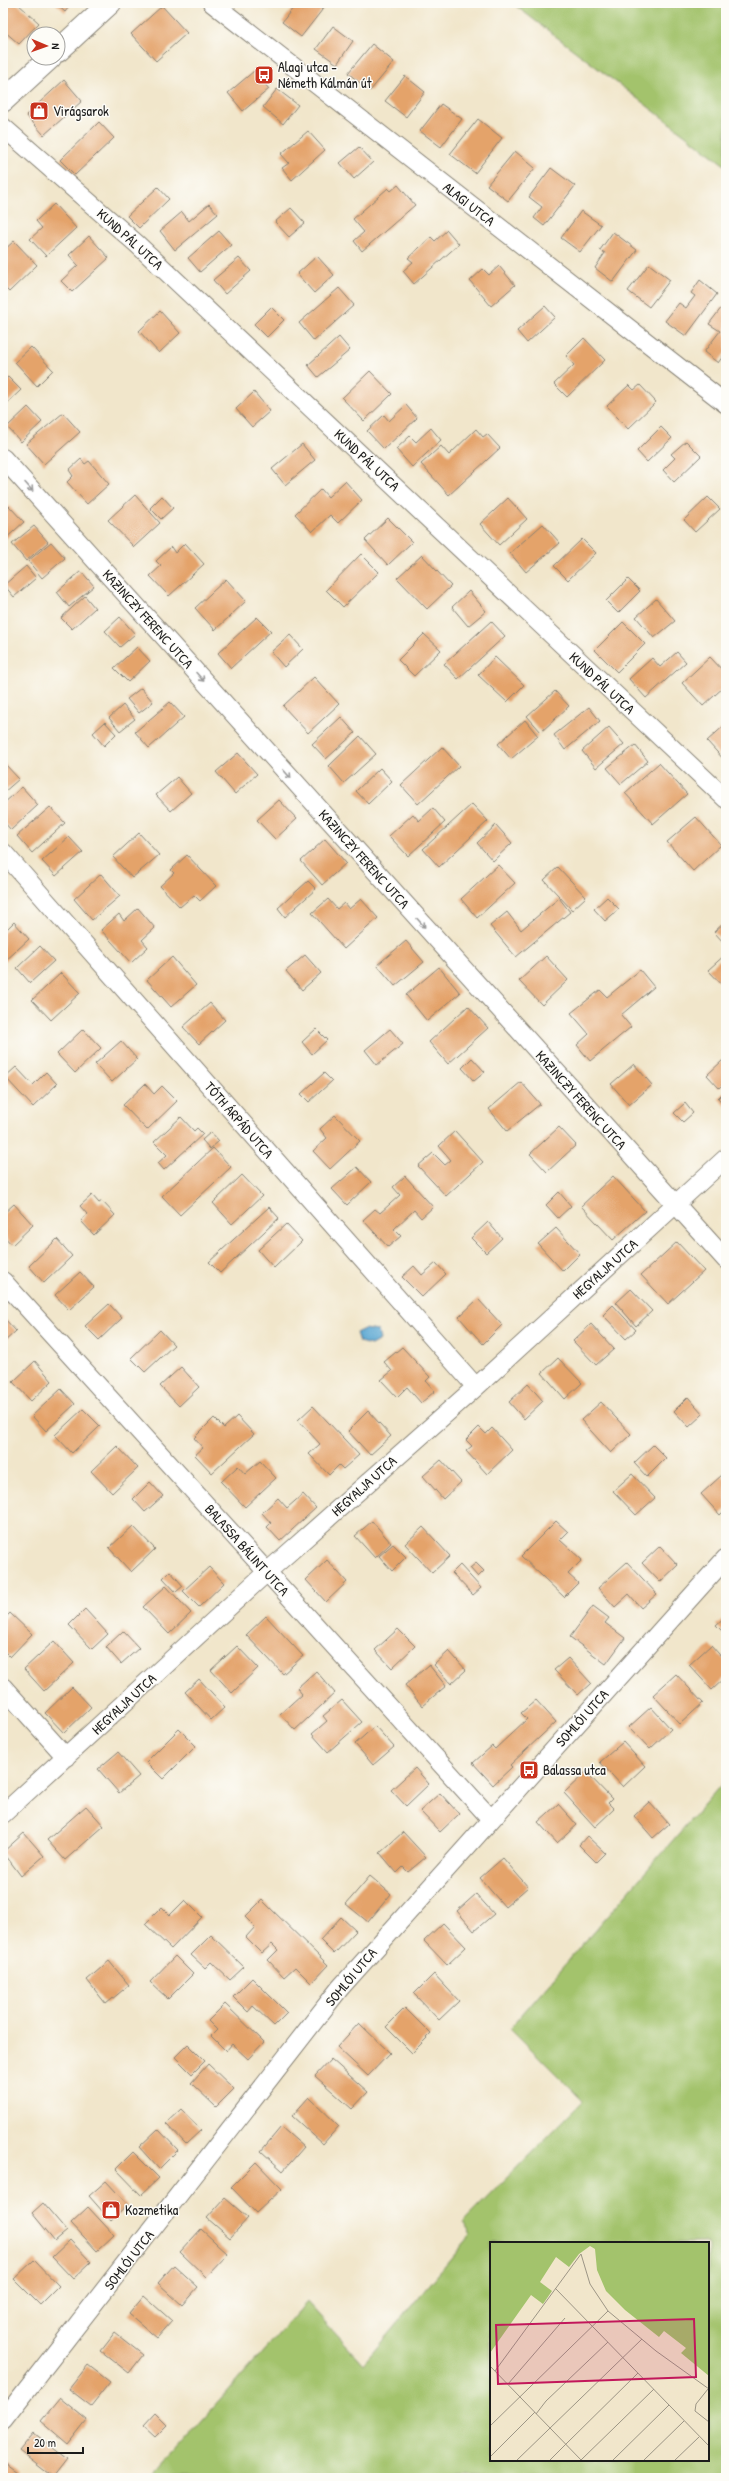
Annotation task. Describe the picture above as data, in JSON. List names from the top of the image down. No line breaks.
{"streets":{"street":["ALAGI UTCA","KUND PÁL UTCA","KAZINCZY FERENC UTCA","TÓTH ÁRPÁD UTCA","HEGYALJA UTCA","BALASSA BÁLINT UTCA","SOMLÓI UTCA"]},"crossings":[["KAZINCZY FERENC UTCA","HEGYALJA UTCA"],["TÓTH ÁRPÁD UTCA","HEGYALJA UTCA"],["HEGYALJA UTCA","BALASSA BÁLINT UTCA"],["BALASSA BÁLINT UTCA","SOMLÓI UTCA"]],"one_way":["KAZINCZY FERENC UTCA"],"places":{"bus stop":["Alagi utca - Németh Kálmán út","Balassa utca"],"shop":["Virágsarok","Kozmetika"]},"scale_bar":"20 m","north":"right"}
